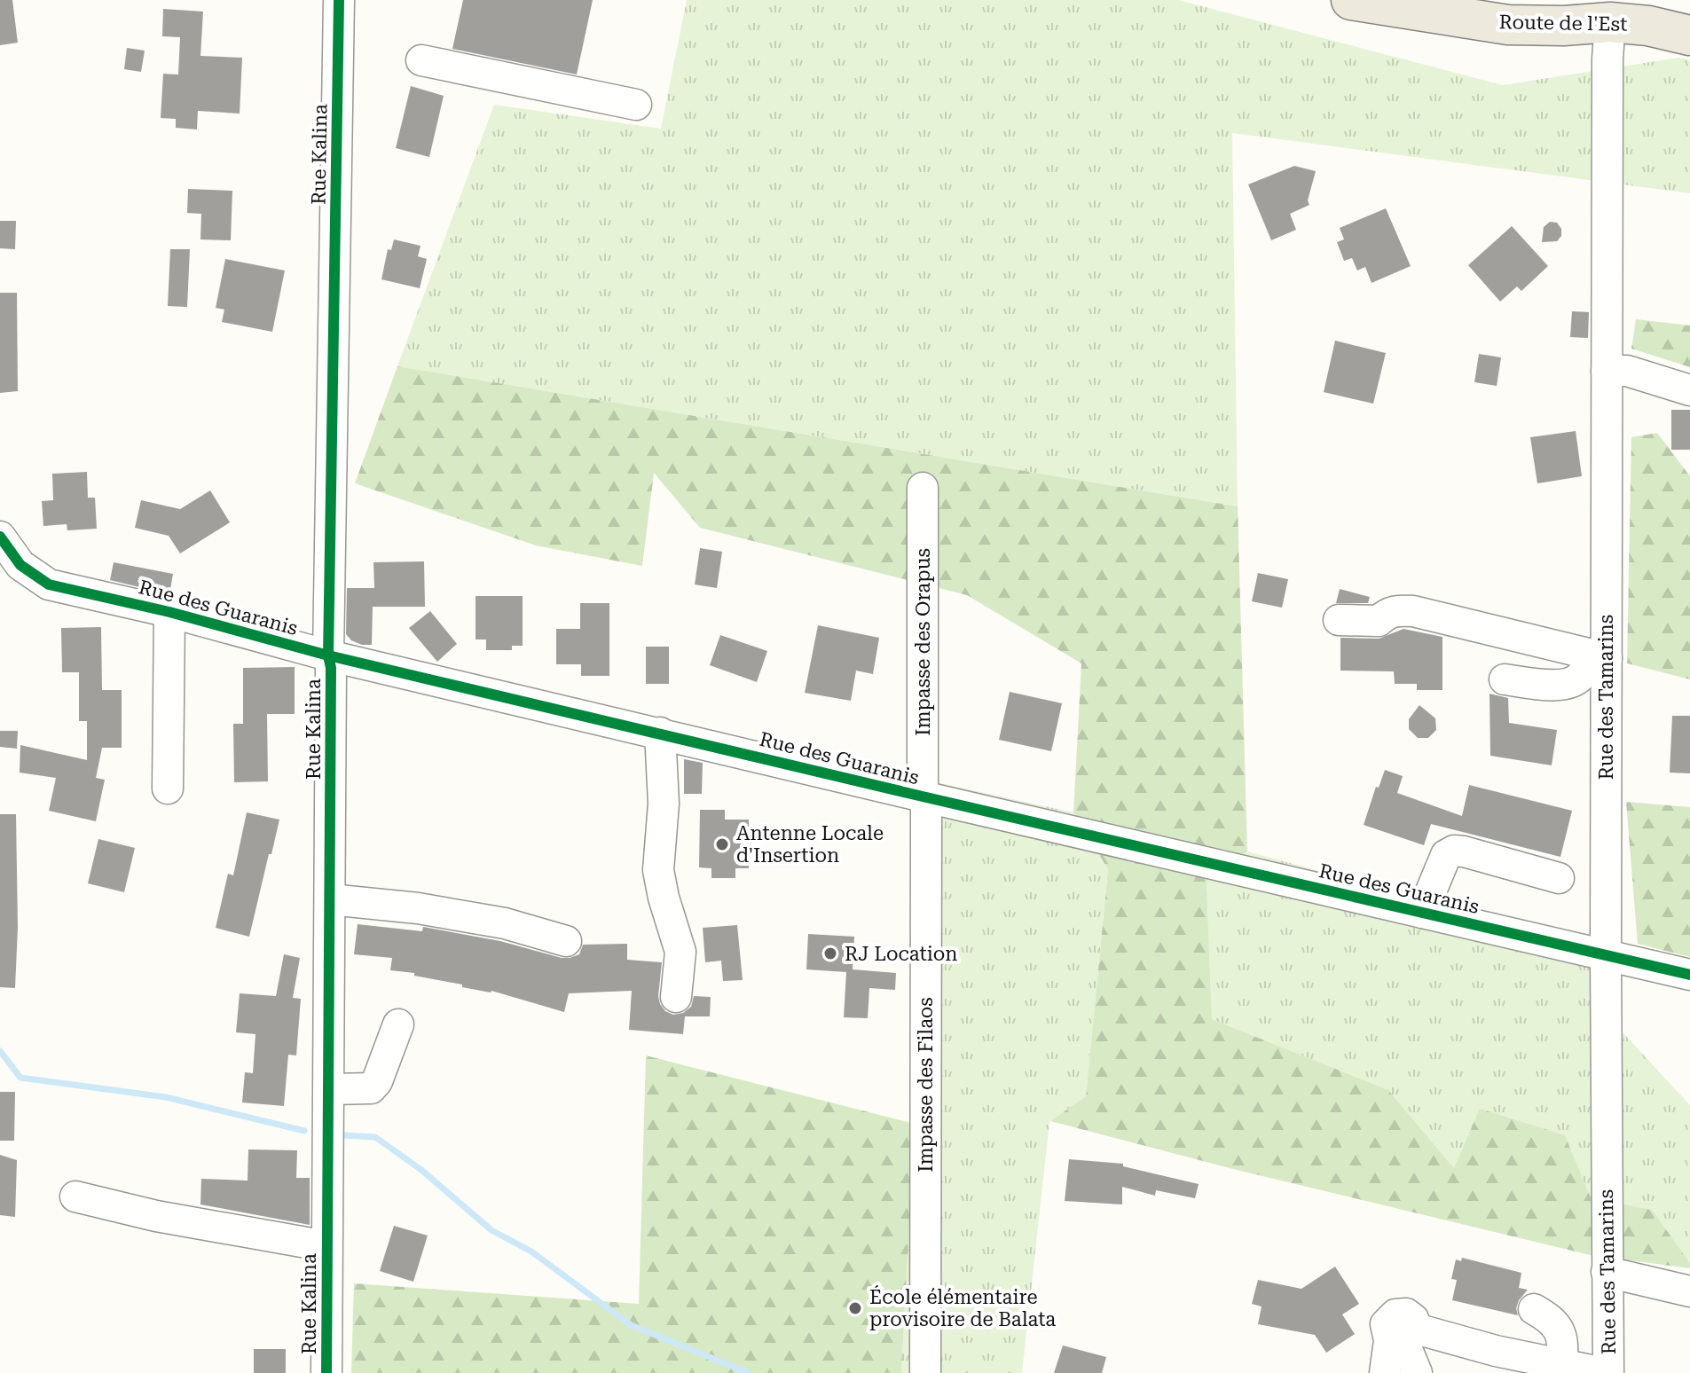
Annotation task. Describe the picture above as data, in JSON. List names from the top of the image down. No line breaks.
{"streets":{"main road":["Route de l'Est"],"street":["Rue Kalina","Rue des Guaranis","Impasse des Orapus","Rue des Tamarins","Impasse des Filaos"]},"crossings":[["Route de l'Est","Rue des Tamarins"],["Rue Kalina","Rue des Guaranis"],["Rue des Guaranis","Impasse des Orapus"],["Rue des Guaranis","Rue des Tamarins"],["Rue des Guaranis","Impasse des Filaos"],["Impasse des Orapus","Impasse des Filaos"]],"places":["Antenne Locale d'Insertion","RJ Location","École élémentaire provisoire de Balata"]}
